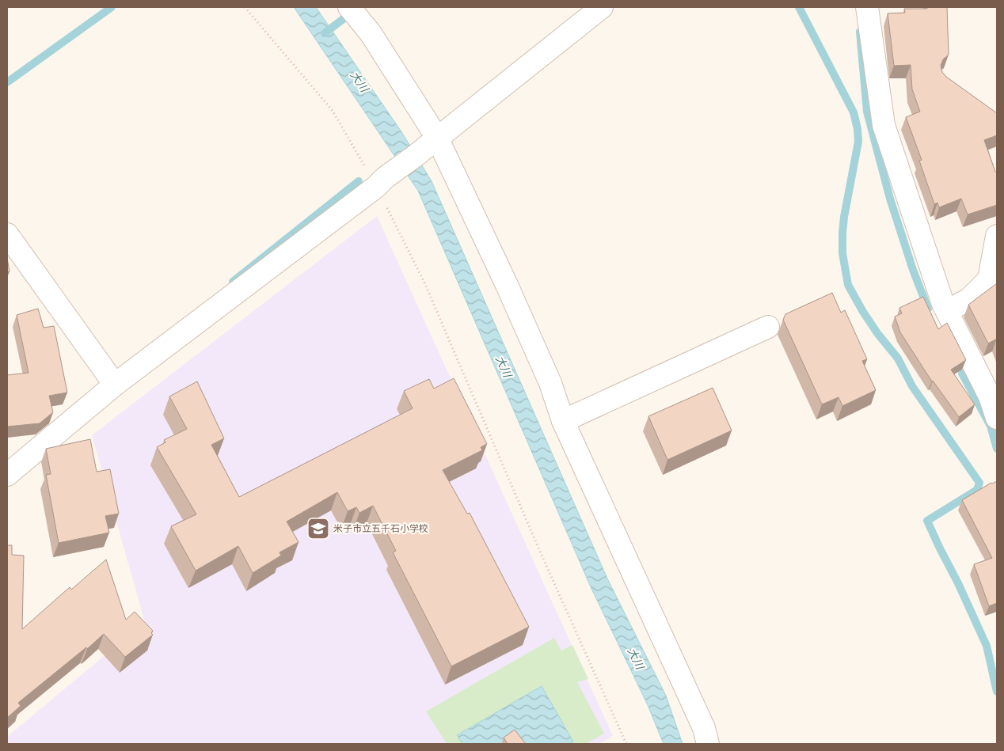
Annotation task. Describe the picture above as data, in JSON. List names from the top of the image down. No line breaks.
{"water":["大川"],"places":{"school or university":["米子市立五千石小学校"]}}
